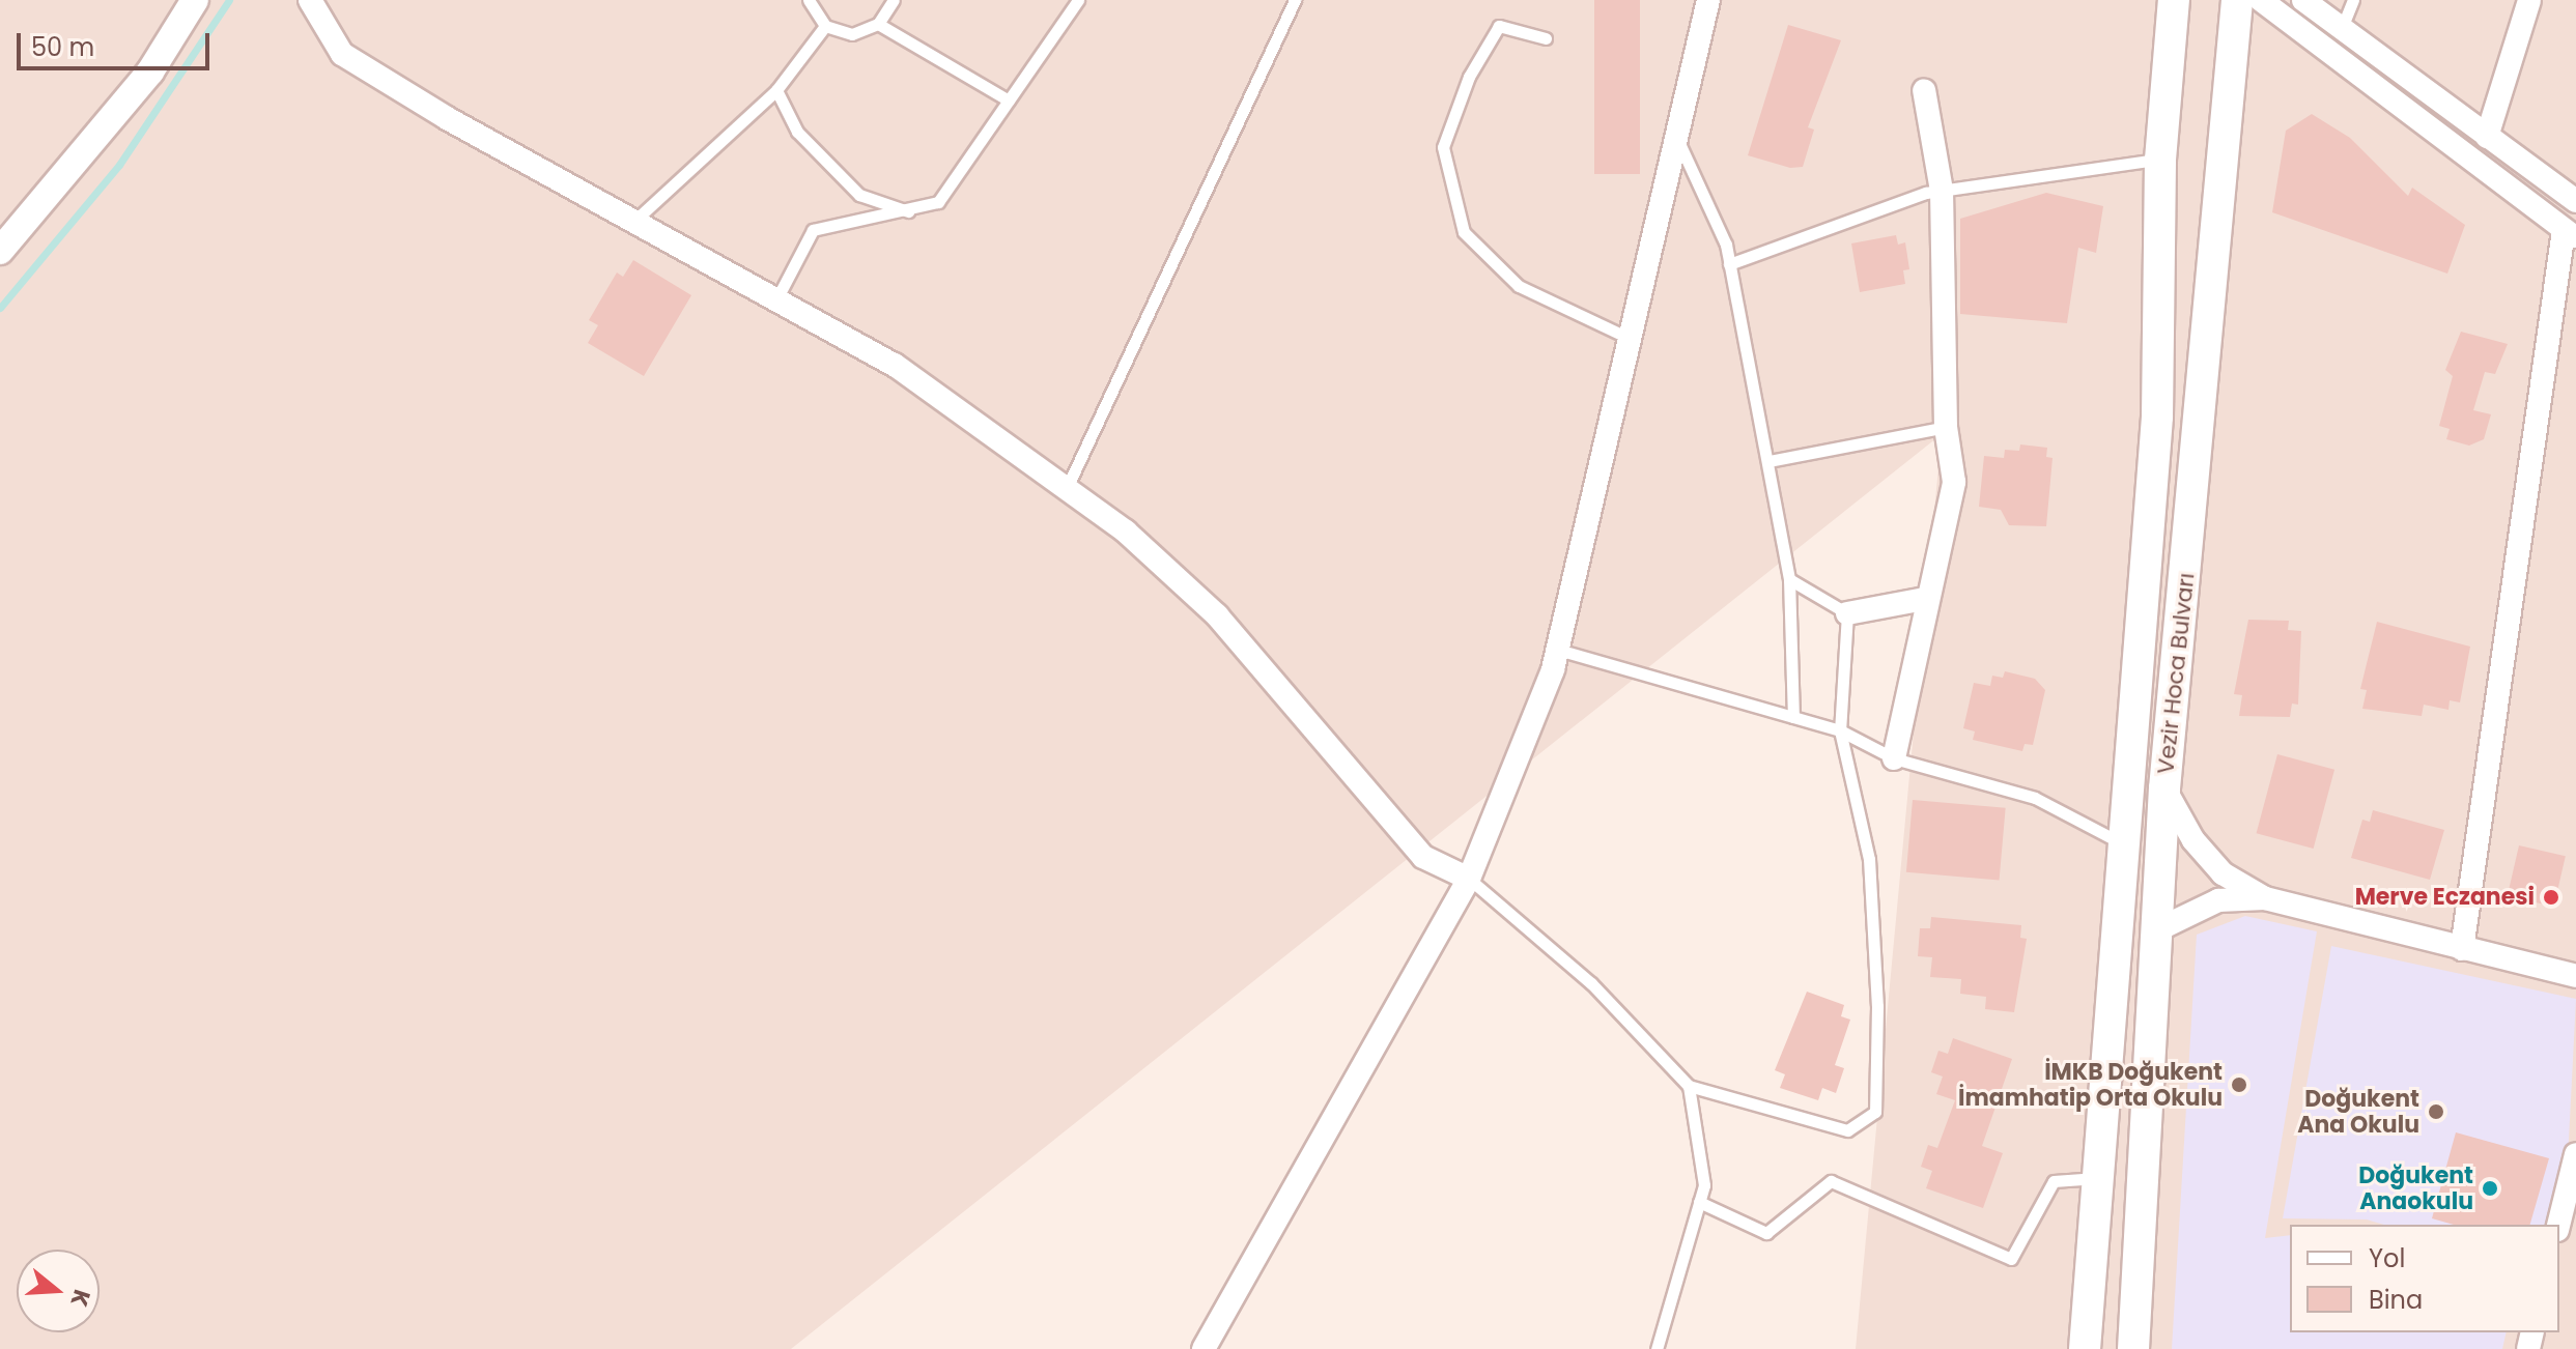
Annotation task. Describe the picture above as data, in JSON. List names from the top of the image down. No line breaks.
{"streets":{"main road":["Vezir Hoca Bulvarı"]},"places":["Merve Eczanesi","İMKB Doğukent İmamhatip Orta Okulu","Doğukent Ana Okulu","Doğukent Anaokulu"],"legend":["Yol","Bina"],"scale_bar":"50 m","north":"right"}
